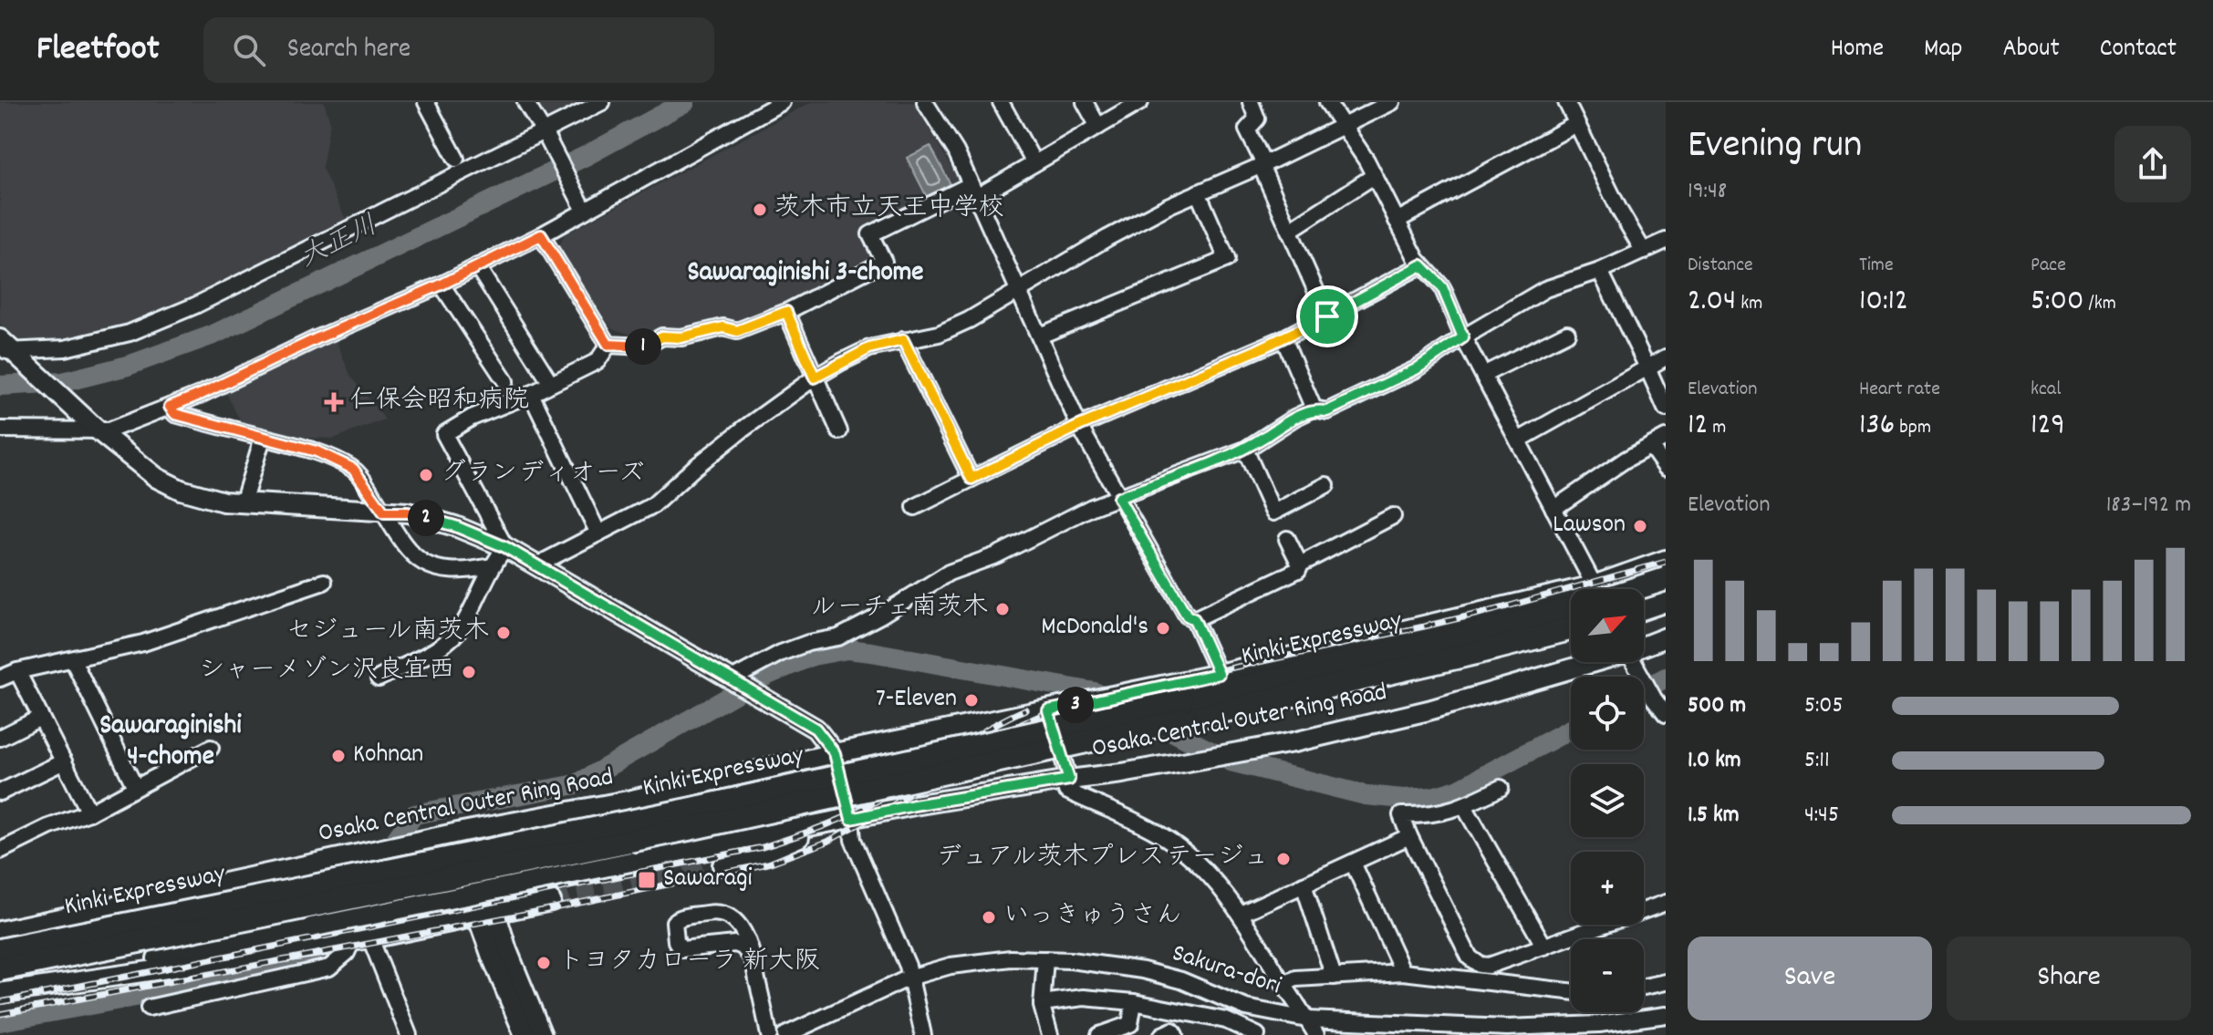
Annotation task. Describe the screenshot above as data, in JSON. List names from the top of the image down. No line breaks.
{"streets":{"highway":["Kinki Expressway"],"main road":["Osaka Central Outer Ring Road"],"street":["Sakura-dori"]},"districts":["Sawaraginishi 3-chome","Sawaraginishi 4-chome"],"water":["大正川"],"places":{"other":["茨木市立天王中学校","グランディオーズ","Lawson","ルーチェ南茨木","McDonald's","セジュール南茨木","シャーメゾン沢良宜西","7-Eleven","Kohnan","デュアル茨木プレステージュ","いっきゅうさん","トヨタカローラ 新大阪"],"health":["仁保会昭和病院"],"transit":["Sawaragi"]},"north":"top right","page":{"header":"Fleetfoot","search":"Search here","nav":["Home","Map","About","Contact"],"heading":["Evening run","19:48"],"stats":[["Distance","2.04 km"],["Time","10:12"],["Pace","5:00 /km"],["Elevation","12 m"],["Heart rate","136 bpm"],["kcal","129"]],"pins":["1","2","3"],"chart":["Elevation","183–192 m"],"map_buttons":["+","−"],"list":[{"name":"500 m","note":"5:05"},{"name":"1.0 km","note":"5:11"},{"name":"1.5 km","note":"4:45"}],"buttons":["Save","Share"]}}
